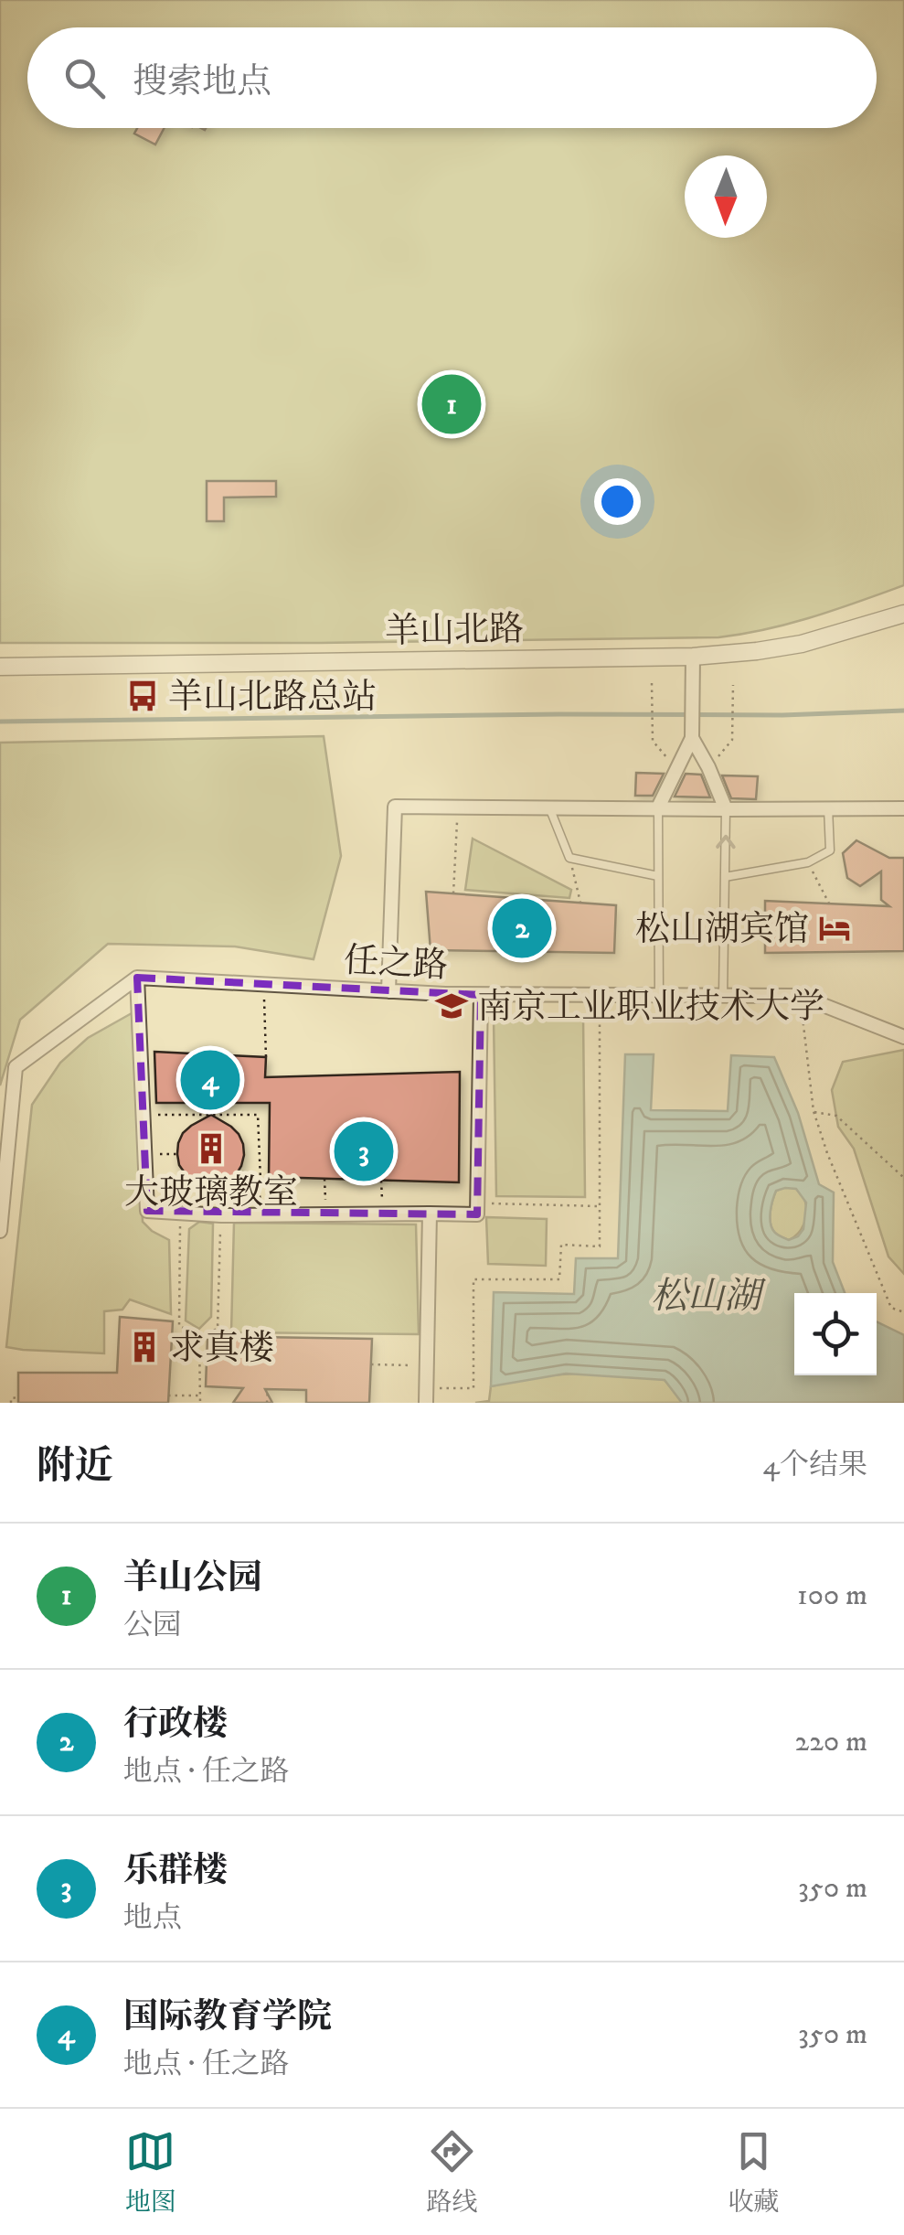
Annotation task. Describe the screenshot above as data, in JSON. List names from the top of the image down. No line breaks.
{"streets":{"street":["羊山北路","任之路"]},"water":["松山湖"],"places":{"bus stop":["羊山北路总站"],"hotel":["松山湖宾馆"],"school or university":["南京工业职业技术大学"],"building":["大玻璃教室","求真楼"]},"north":"bottom","page":{"search":"搜索地点","pins":["1","2","4","3"],"heading":["附近","4个结果"],"list":[{"mark":"1","name":"羊山公园","note":"公园","value":"100 m"},{"mark":"2","name":"行政楼","note":"地点 · 任之路","value":"220 m"},{"mark":"3","name":"乐群楼","note":"地点","value":"350 m"},{"mark":"4","name":"国际教育学院","note":"地点 · 任之路","value":"350 m"}],"nav":["地图","路线","收藏"]}}
